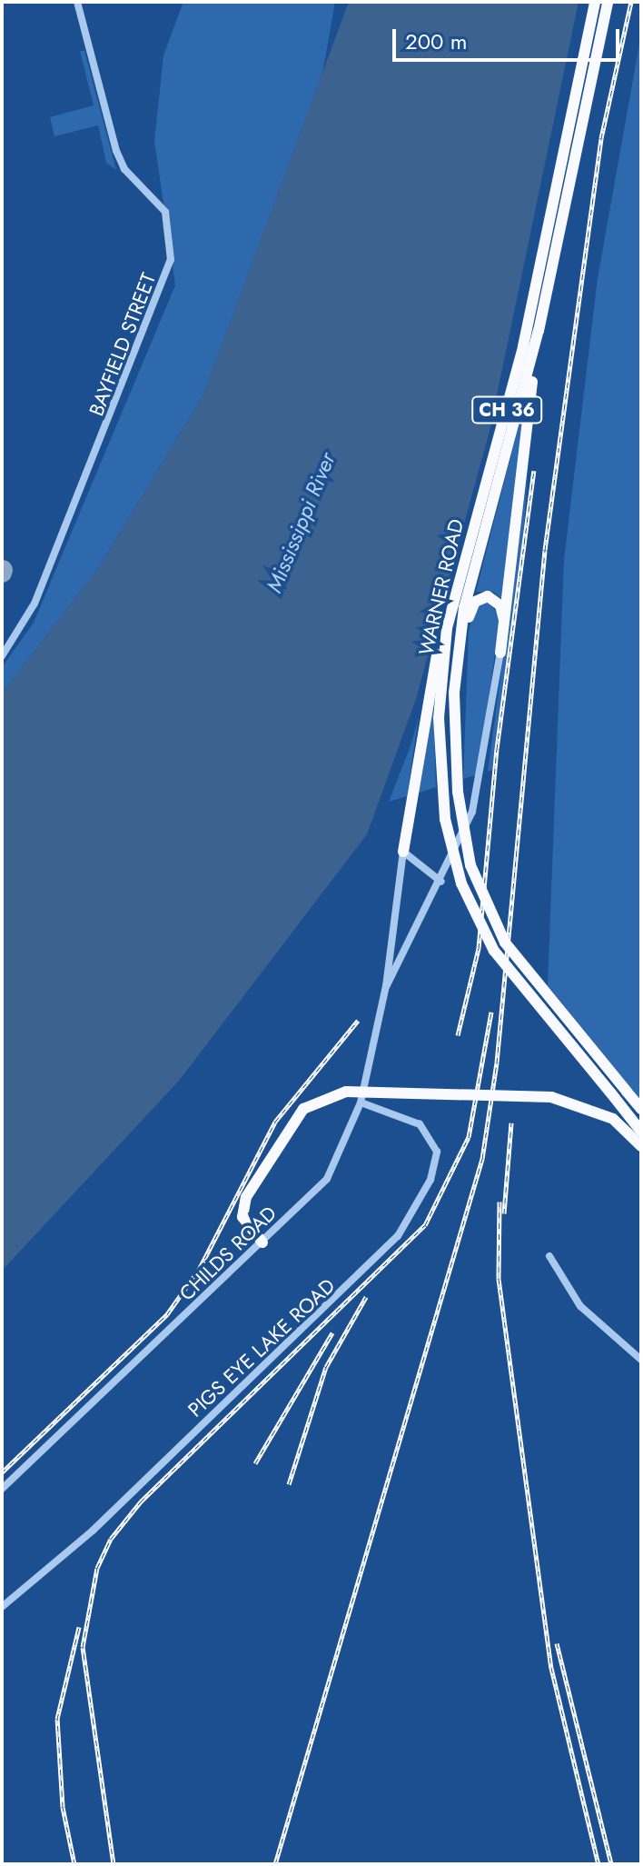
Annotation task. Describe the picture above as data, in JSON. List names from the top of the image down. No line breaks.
{"streets":{"highway":["CH 36","WARNER ROAD"],"street":["BAYFIELD STREET","CHILDS ROAD","PIGS EYE LAKE ROAD"]},"crossings":[["CHILDS ROAD","PIGS EYE LAKE ROAD"]],"water":["Mississippi River"],"scale_bar":"200 m"}
